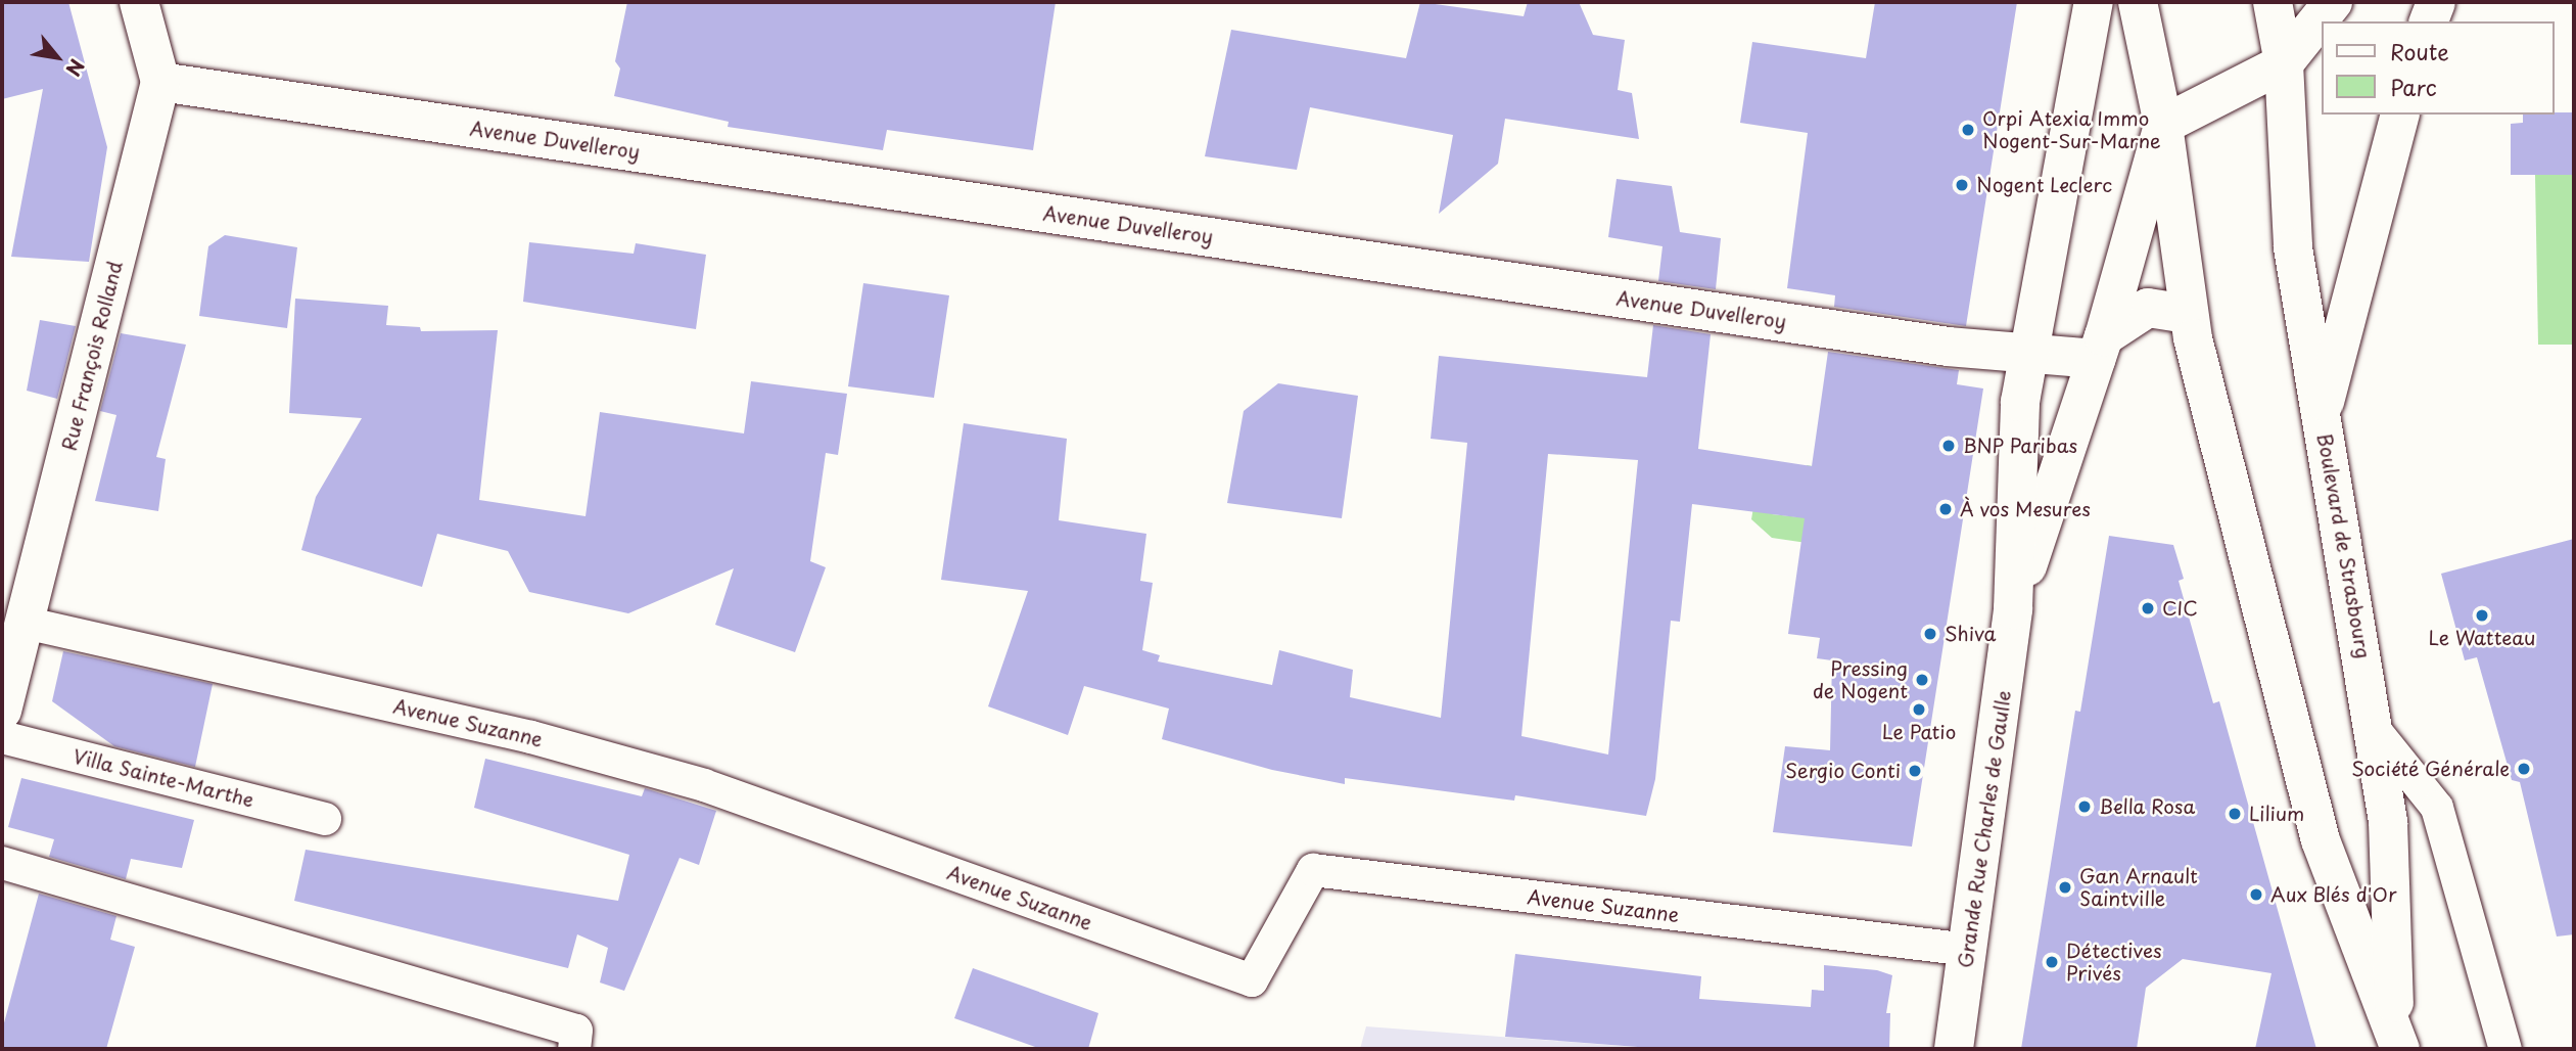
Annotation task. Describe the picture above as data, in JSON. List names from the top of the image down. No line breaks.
{"streets":{"main road":["Avenue Duvelleroy","Rue François Rolland","Boulevard de Strasbourg","Grande Rue Charles de Gaulle"],"lane":["Avenue Suzanne","Villa Sainte-Marthe"]},"crossings":[["Avenue Duvelleroy","Rue François Rolland"],["Avenue Duvelleroy","Grande Rue Charles de Gaulle"],["Rue François Rolland","Avenue Suzanne"],["Boulevard de Strasbourg","Grande Rue Charles de Gaulle"],["Avenue Suzanne","Grande Rue Charles de Gaulle"]],"places":["Orpi Atexia Immo Nogent-Sur-Marne","Nogent Leclerc","BNP Paribas","À vos Mesures","CIC","Le Watteau","Shiva","Pressing de Nogent","Le Patio","Société Générale","Sergio Conti","Bella Rosa","Lilium","Gan Arnault Saintville","Aux Blés d'Or","Détectives Privés"],"legend":["Route","Parc"],"north":"bottom right"}
